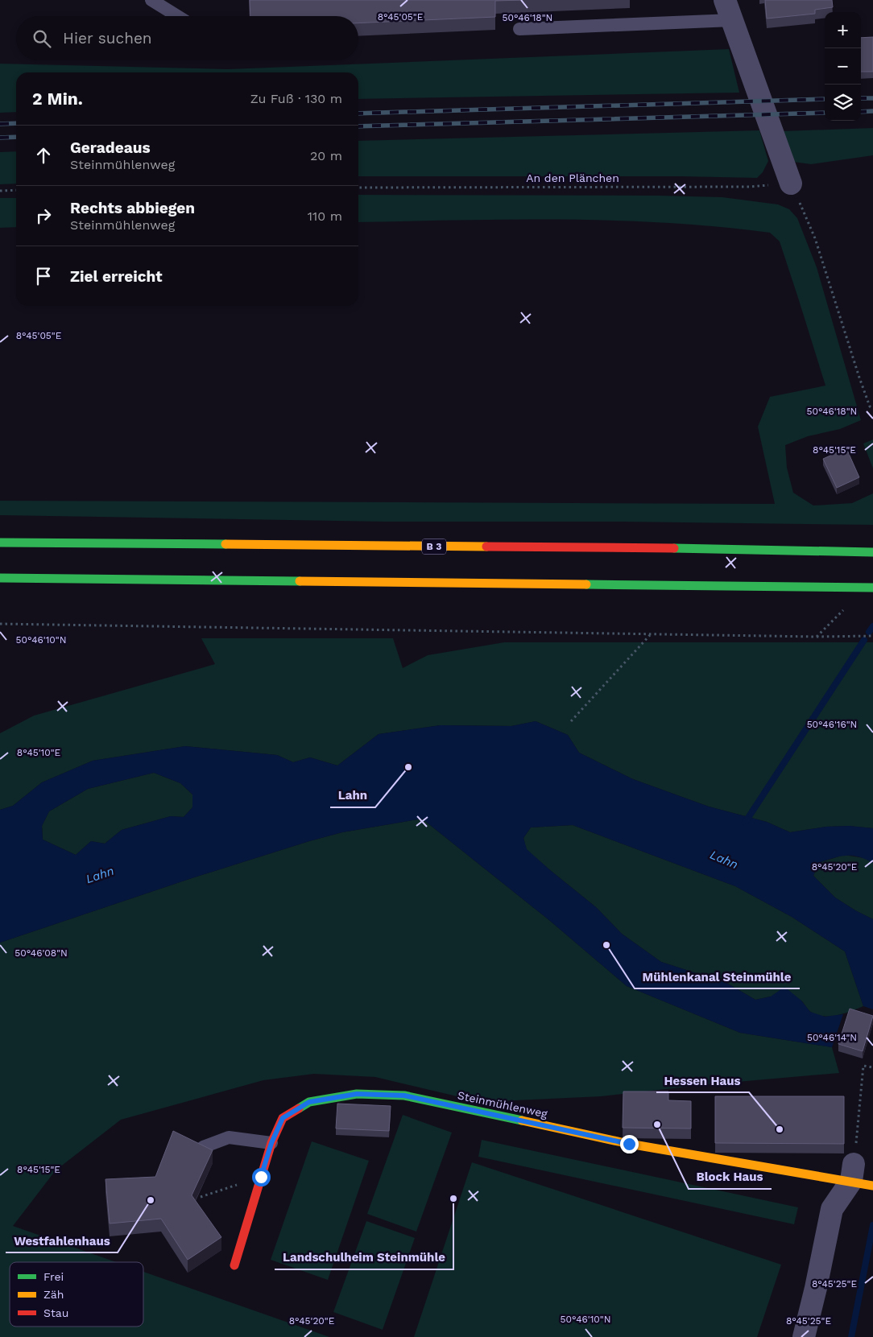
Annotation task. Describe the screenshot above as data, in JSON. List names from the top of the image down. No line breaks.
{"streets":{"main road":["B 3","Steinmühlenweg"],"path":["An den Plänchen"]},"water":["Lahn"],"places":["Lahn","Mühlenkanal Steinmühle","Block Haus","Hessen Haus","Landschulheim Steinmühle","Westfahlenhaus"],"legend":["Frei","Zäh","Stau"],"page":{"map_buttons":["+","−"],"search":"Hier suchen","heading":["2 Min.","Zu Fuß · 130 m"],"list":[["Geradeaus","Steinmühlenweg","20 m"],["Rechts abbiegen","Steinmühlenweg","110 m"],"Ziel erreicht"]},"coordinates":["8°45'05\"E","50°46'18\"N","8°45'15\"E","50°46'10\"N","50°46'16\"N","8°45'10\"E","8°45'20\"E","50°46'08\"N","50°46'14\"N","8°45'25\"E"]}
